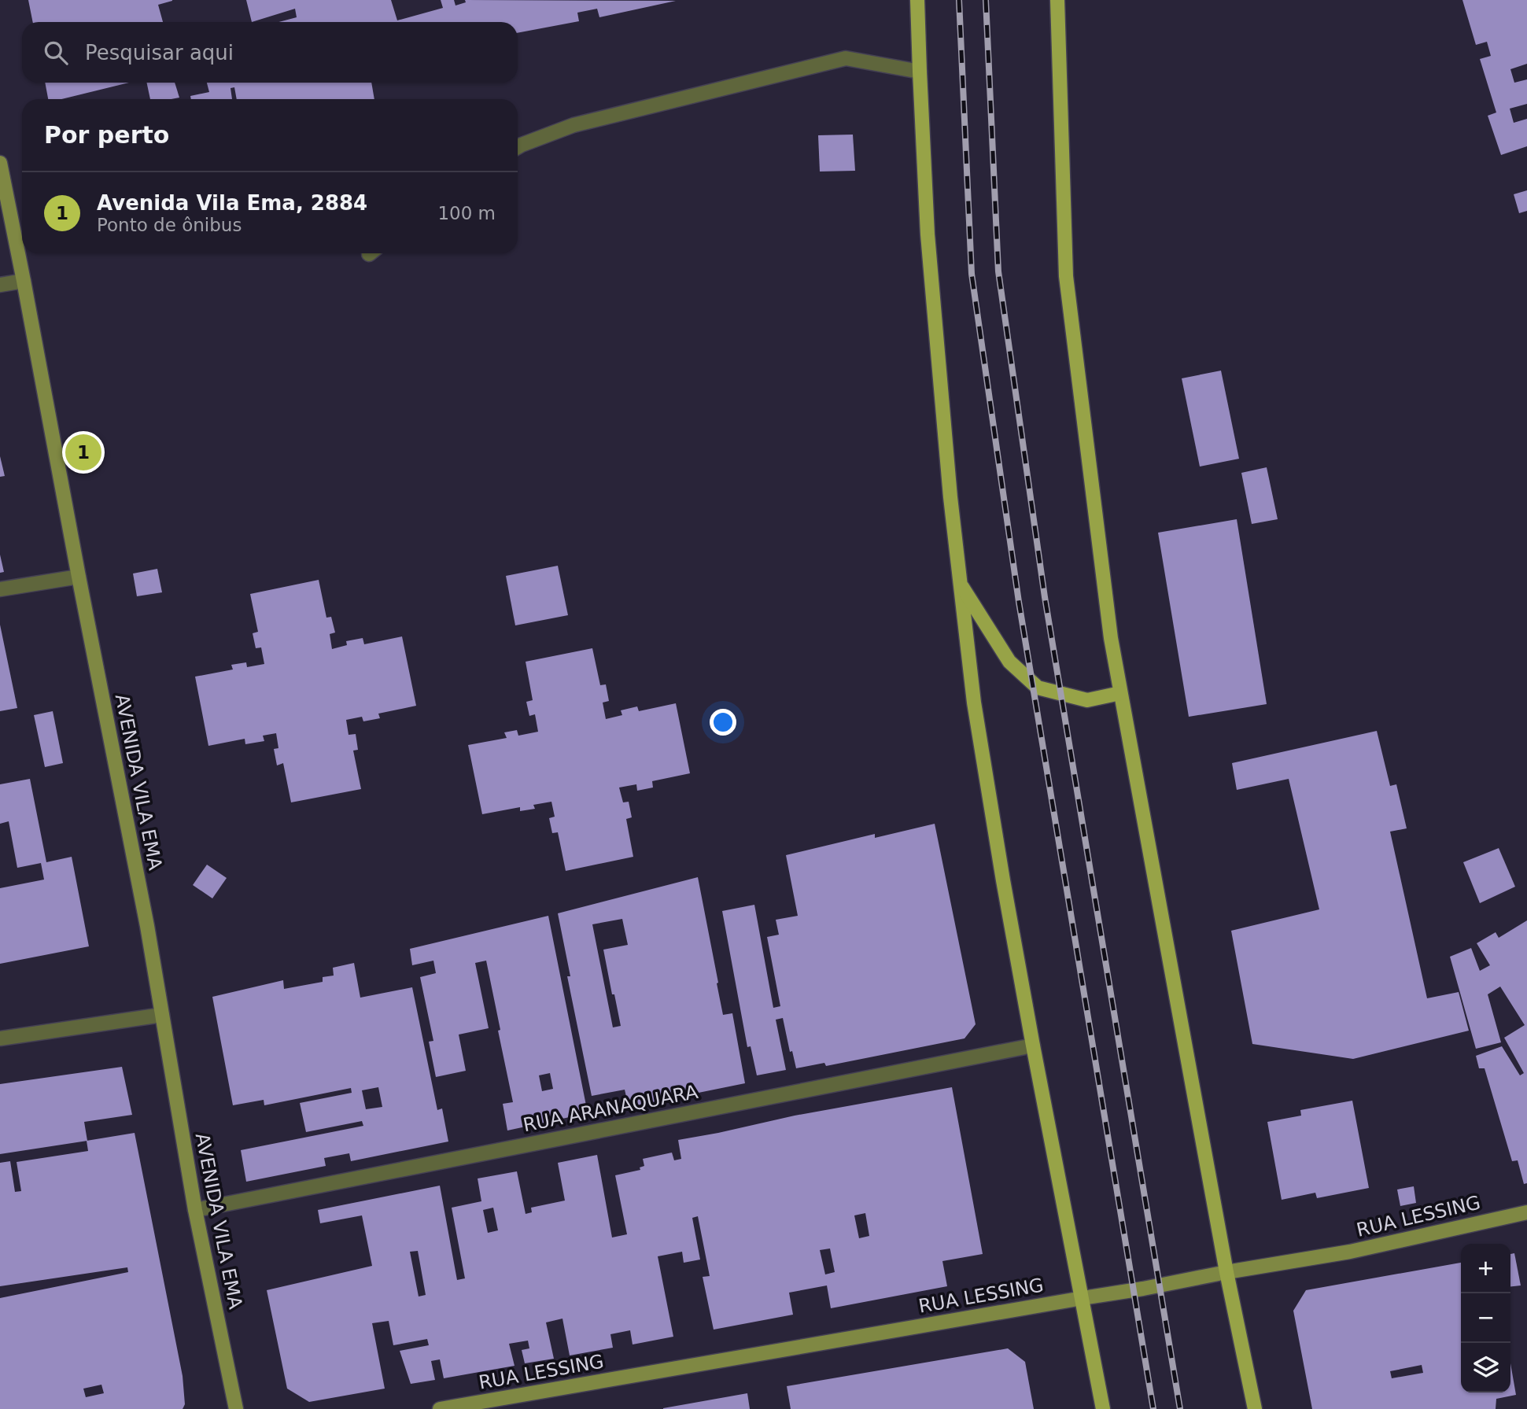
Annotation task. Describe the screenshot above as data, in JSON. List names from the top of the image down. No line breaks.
{"streets":{"main road":["AVENIDA VILA EMA","RUA LESSING"],"street":["RUA ARANAQUARA"]},"crossings":[["AVENIDA VILA EMA","RUA ARANAQUARA"]],"page":{"search":"Pesquisar aqui","heading":"Por perto","list":[{"mark":"1","name":"Avenida Vila Ema, 2884","note":"Ponto de ônibus","value":"100 m"}],"pins":"1","map_buttons":["+","−"]}}
